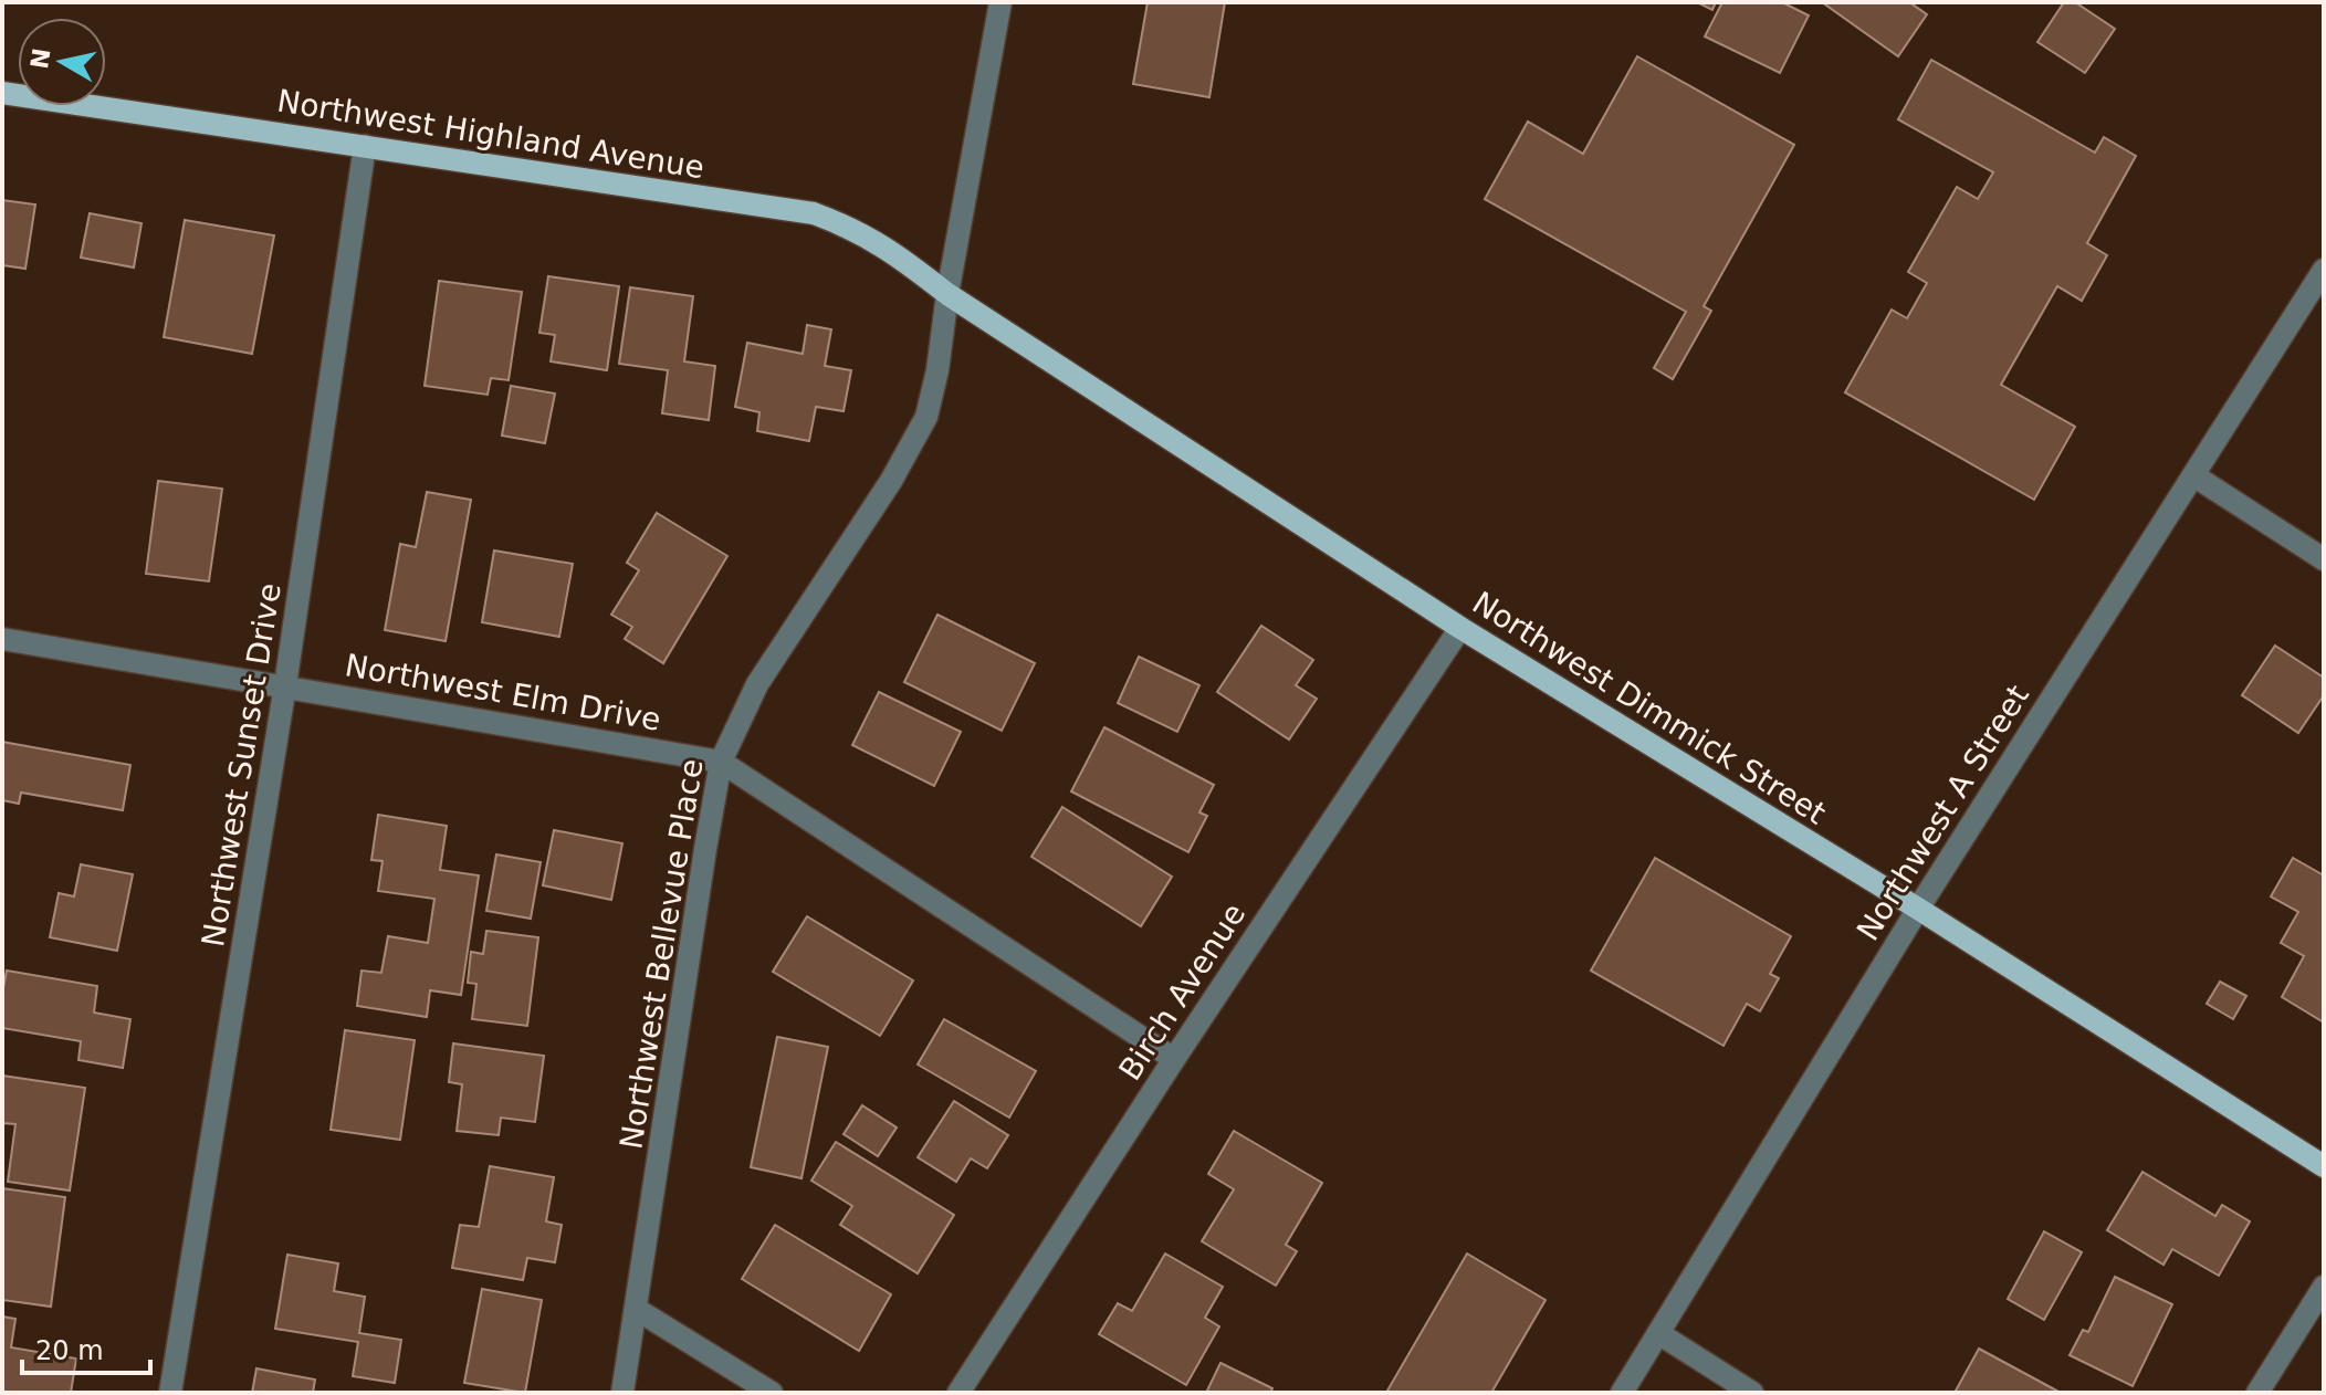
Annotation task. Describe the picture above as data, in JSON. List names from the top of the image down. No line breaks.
{"streets":{"main road":["Northwest Highland Avenue","Northwest Dimmick Street"],"street":["Northwest Elm Drive","Northwest Sunset Drive","Northwest A Street","Northwest Bellevue Place","Birch Avenue"]},"crossings":[["Northwest Highland Avenue","Northwest Dimmick Street"],["Northwest Highland Avenue","Northwest Sunset Drive"],["Northwest Highland Avenue","Northwest Bellevue Place"],["Northwest Elm Drive","Northwest Sunset Drive"],["Northwest Elm Drive","Northwest Bellevue Place"],["Northwest Elm Drive","Birch Avenue"],["Northwest Dimmick Street","Northwest A Street"],["Northwest Dimmick Street","Northwest Bellevue Place"],["Northwest Dimmick Street","Birch Avenue"]],"scale_bar":"20 m","north":"left"}
